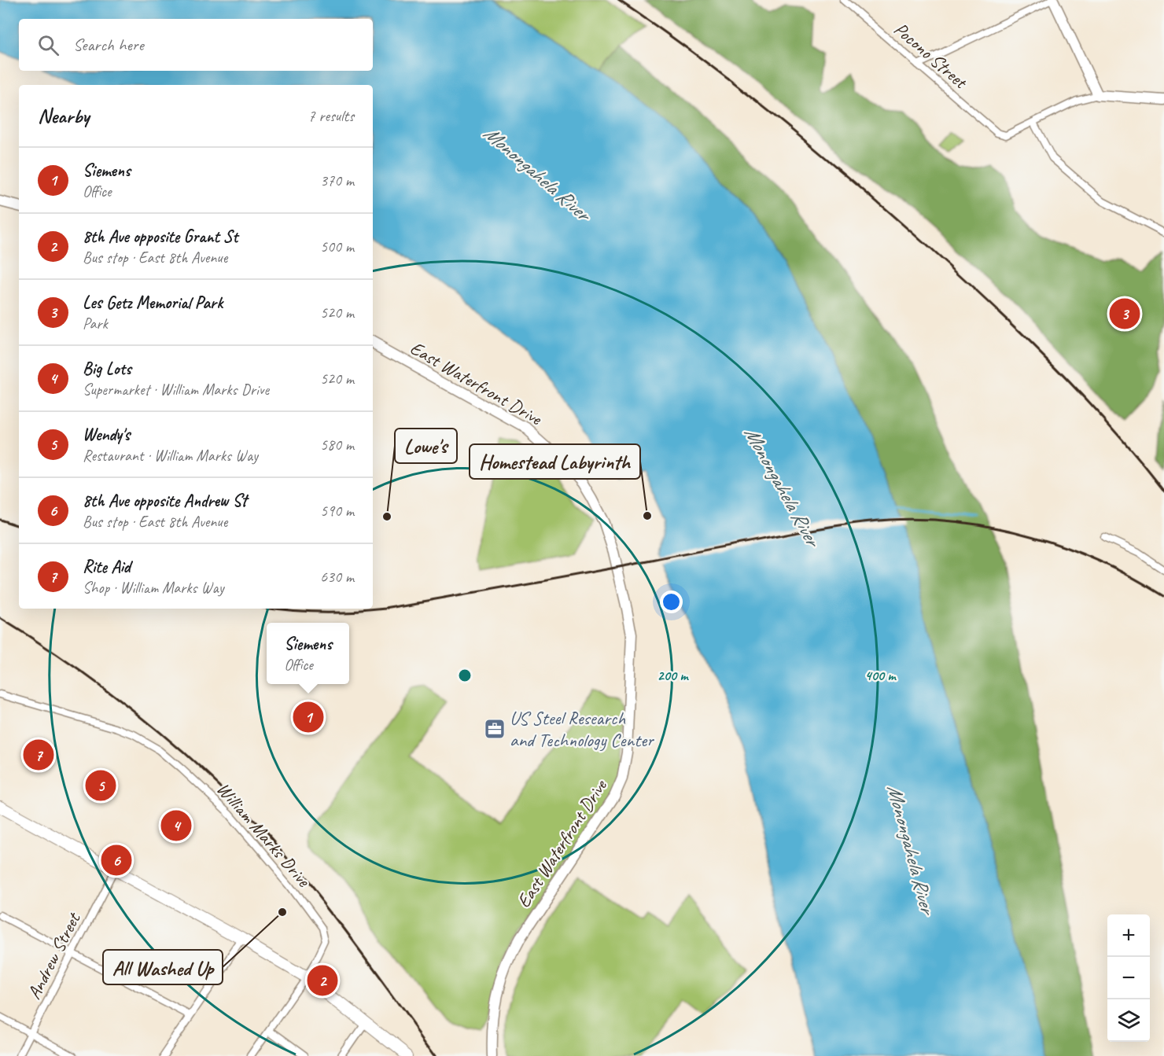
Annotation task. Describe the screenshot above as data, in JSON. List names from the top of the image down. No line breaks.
{"streets":{"street":["Pocono Street","East Waterfront Drive","William Marks Drive","Andrew Street"]},"water":["Monongahela River"],"places":{"other":["Homestead Labyrinth","Lowe's","All Washed Up"],"office":["US Steel Research and Technology Center"]},"page":{"search":"Search here","heading":["Nearby","7 results"],"list":[{"mark":"1","name":"Siemens","note":"Office","value":"370 m"},{"mark":"2","name":"8th Ave opposite Grant St","note":"Bus stop · East 8th Avenue","value":"500 m"},{"mark":"3","name":"Les Getz Memorial Park","note":"Park","value":"520 m"},{"mark":"4","name":"Big Lots","note":"Supermarket · William Marks Drive","value":"520 m"},{"mark":"5","name":"Wendy's","note":"Restaurant · William Marks Way","value":"580 m"},{"mark":"6","name":"8th Ave opposite Andrew St","note":"Bus stop · East 8th Avenue","value":"590 m"},{"mark":"7","name":"Rite Aid","note":"Shop · William Marks Way","value":"630 m"}],"pins":["3","1","7","5","4","6","2"],"popup":["Siemens","Office"],"map_buttons":["+","−"]},"rings":["200 m","400 m"]}
